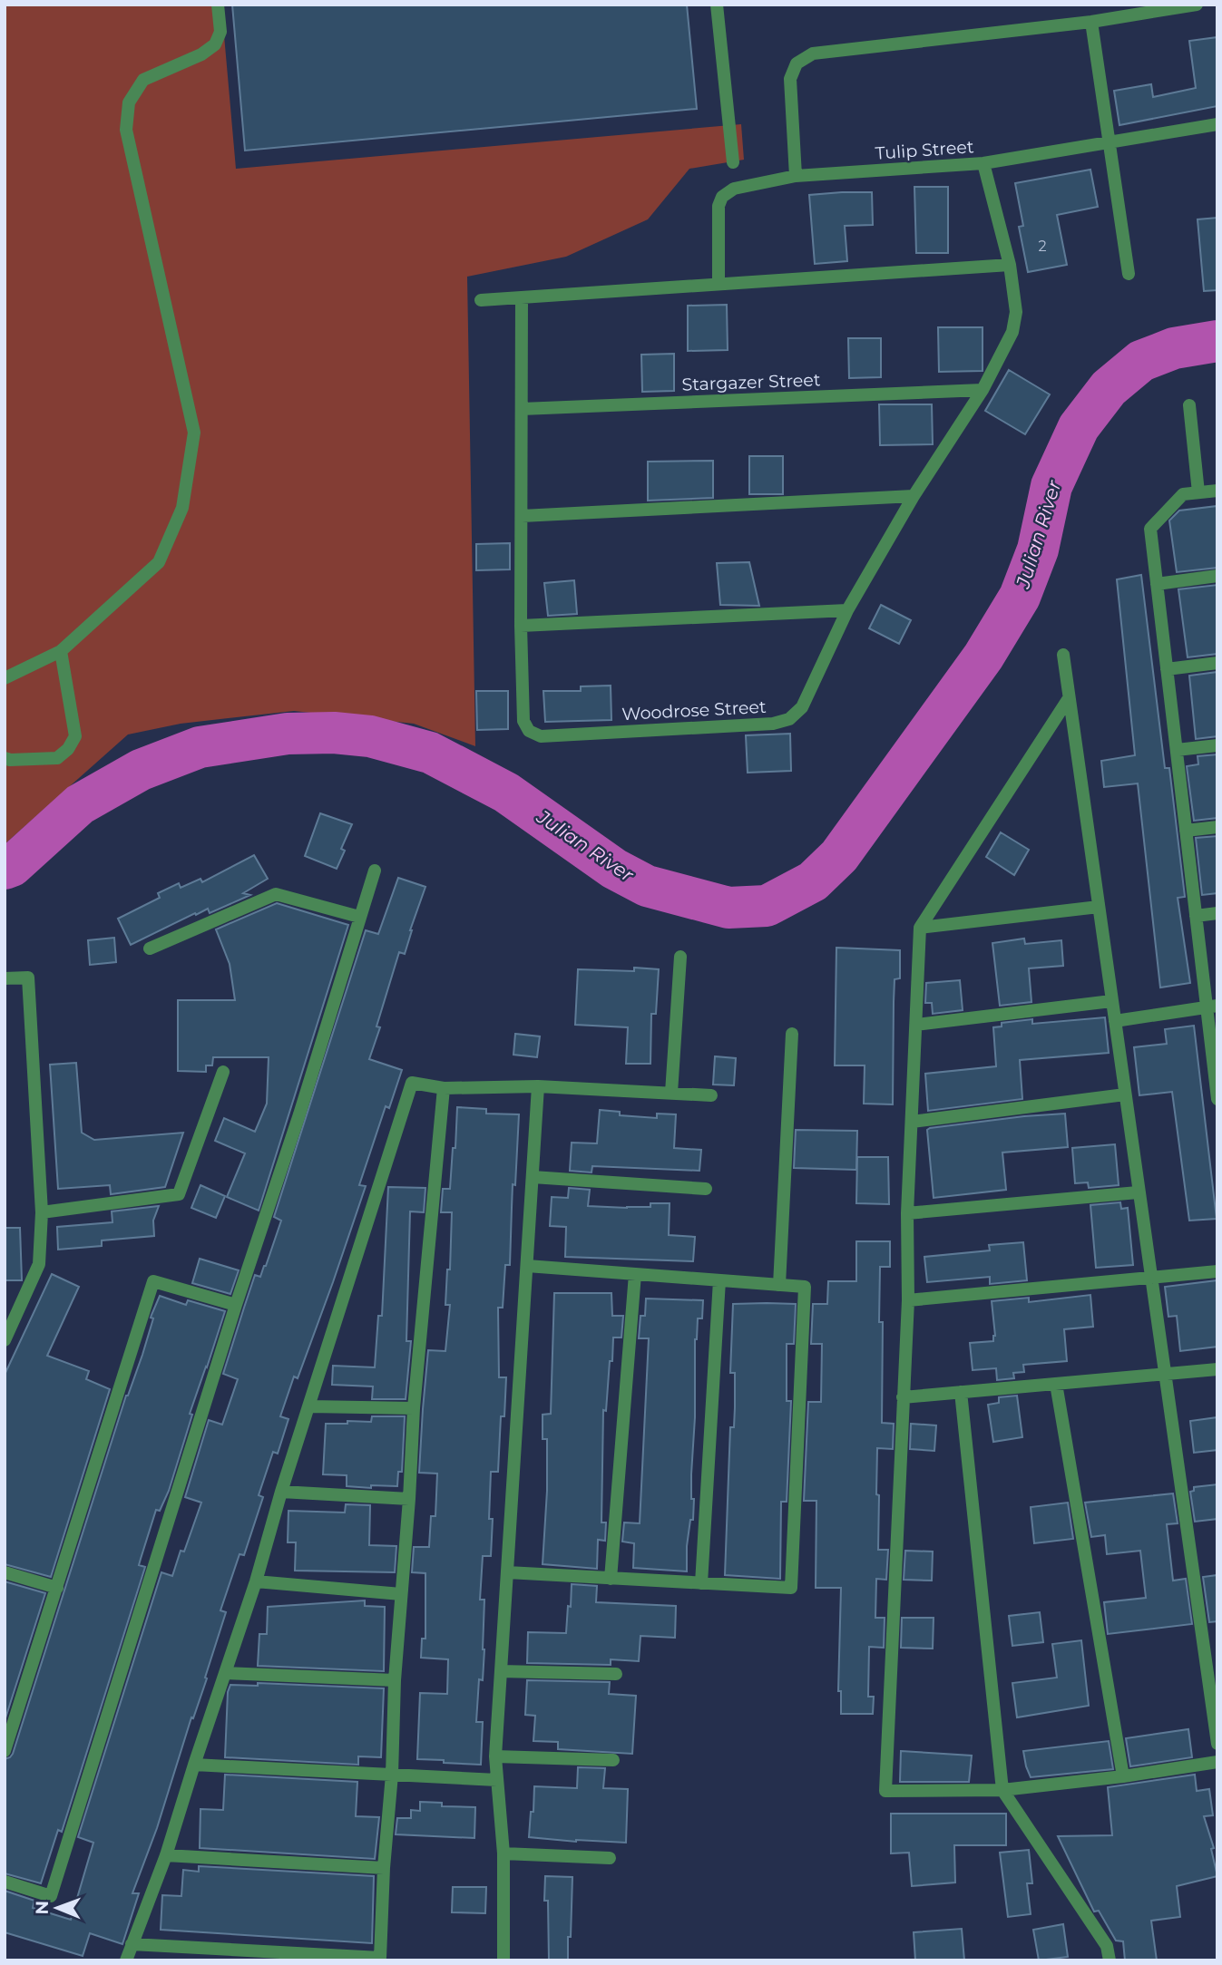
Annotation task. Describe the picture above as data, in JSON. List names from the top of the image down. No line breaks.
{"streets":{"street":["Tulip Street","Stargazer Street","Woodrose Street"]},"crossings":[["Tulip Street","Woodrose Street"],["Stargazer Street","Woodrose Street"]],"water":["Julian River"],"house_numbers":["2"],"north":"left"}
